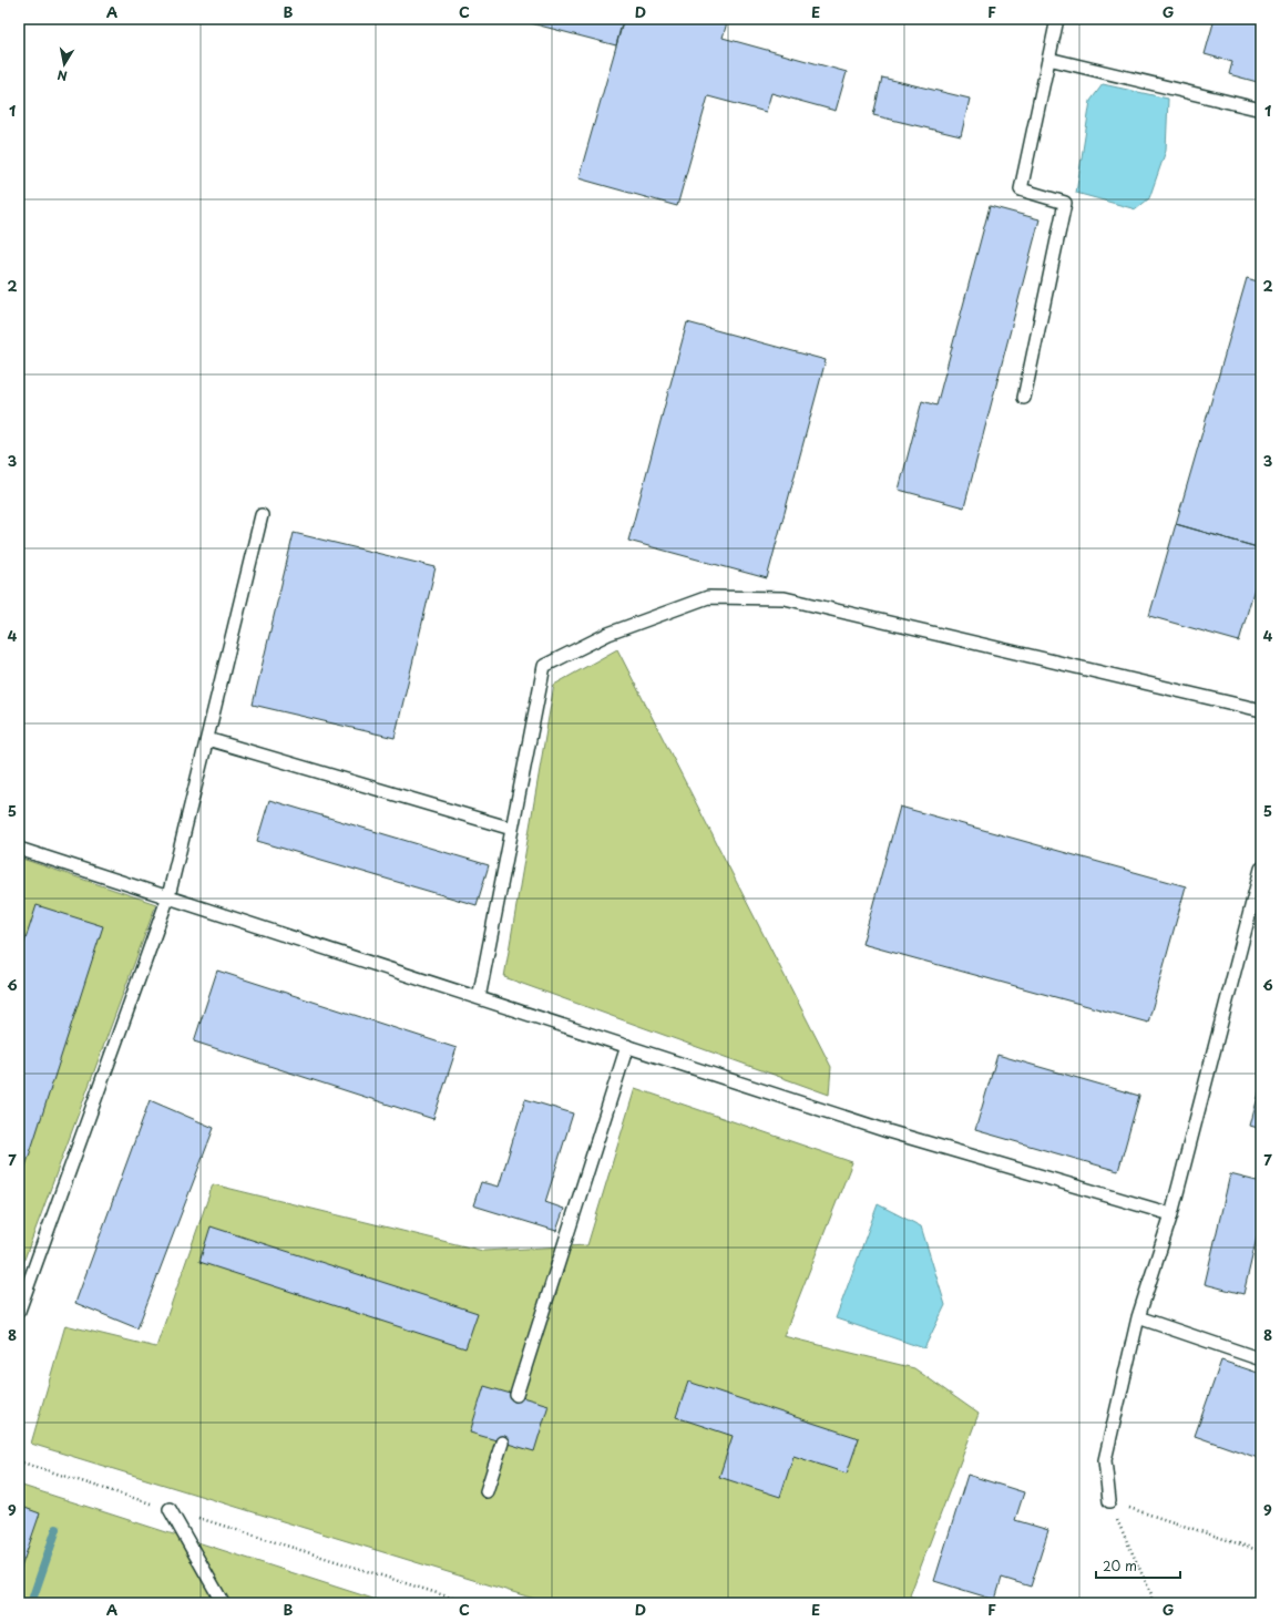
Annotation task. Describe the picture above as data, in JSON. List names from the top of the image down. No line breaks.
{"scale_bar":"20 m","north":"bottom","grid":{"columns":["A","B","C","D","E","F","G"],"rows":["1","2","3","4","5","6","7","8","9"]}}
